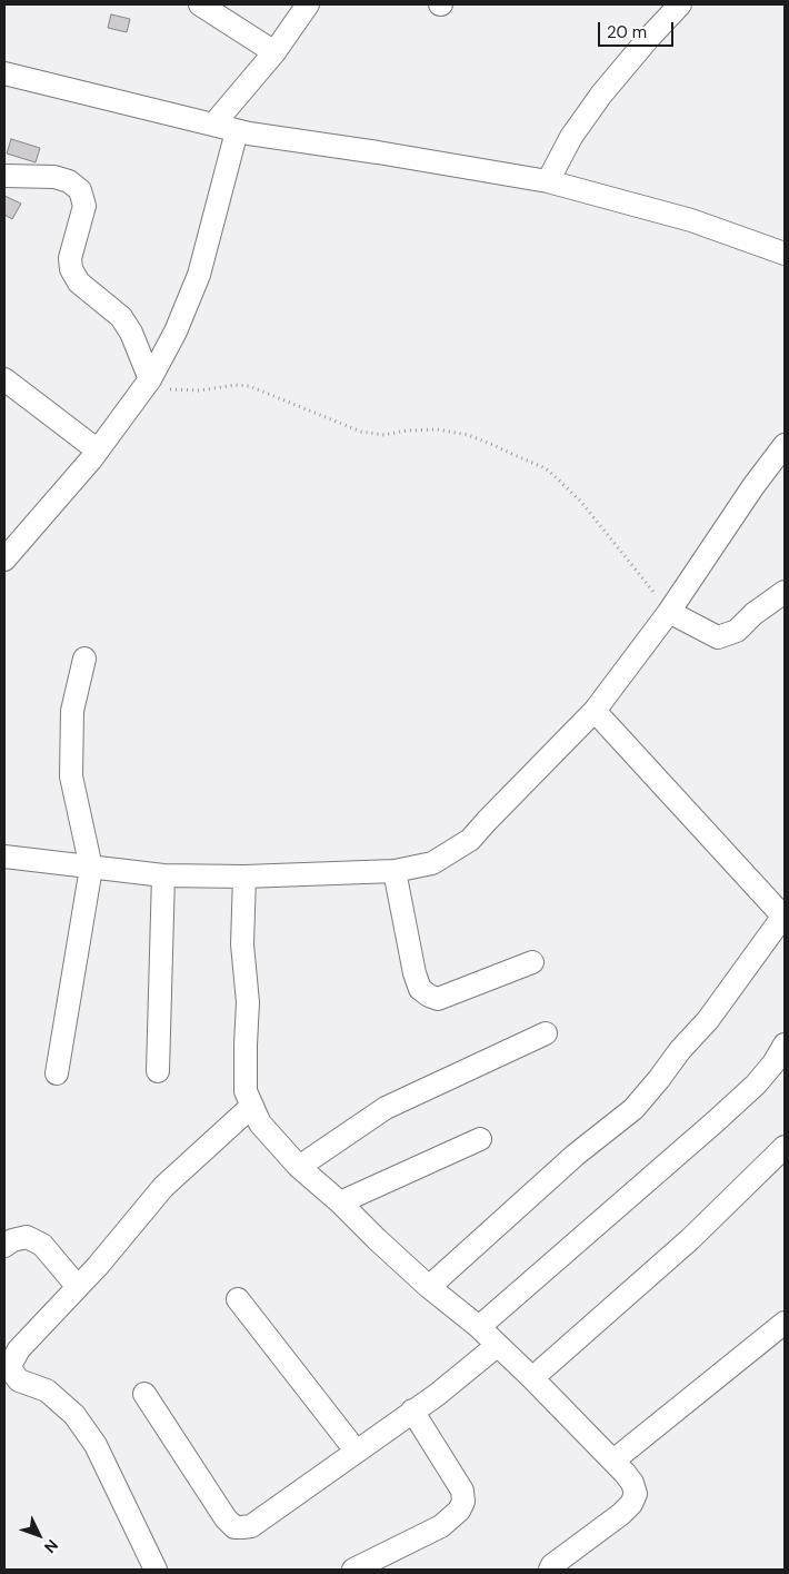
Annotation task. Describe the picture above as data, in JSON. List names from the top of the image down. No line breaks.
{"scale_bar":"20 m","north":"bottom right"}
